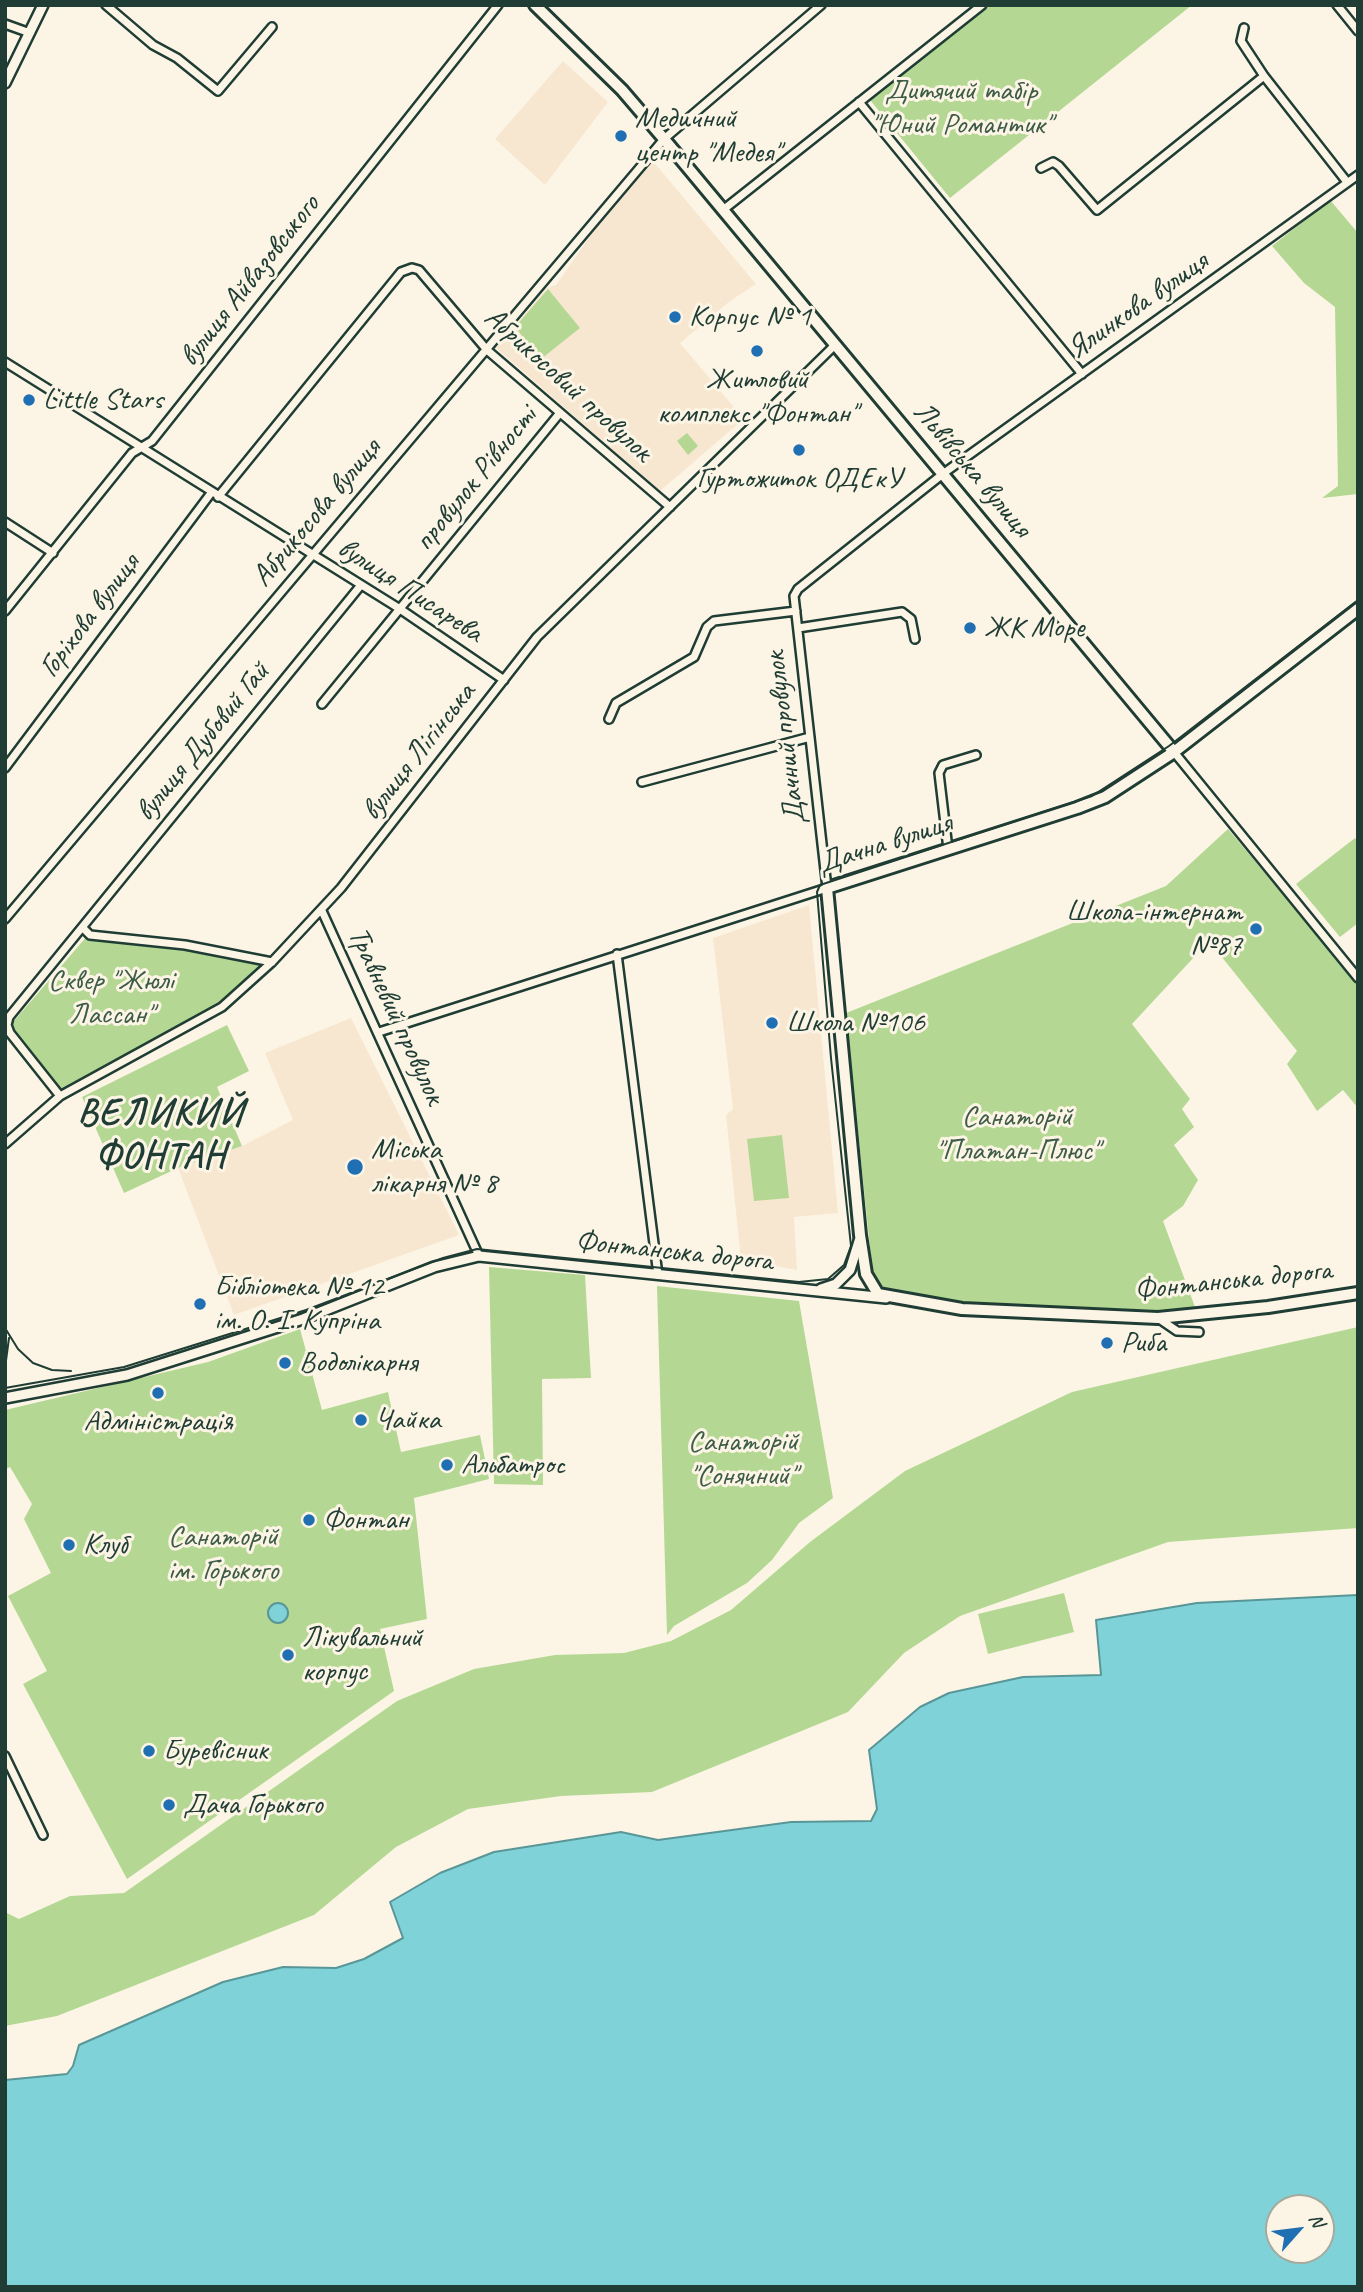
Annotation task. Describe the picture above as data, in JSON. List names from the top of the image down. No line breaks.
{"streets":{"main road":["Львівська вулиця","Дачний провулок","Дачна вулиця","Фонтанська дорога"],"street":["вулиця Айвазовського","Ялинкова вулиця","Абрикосовий провулок","провулок Рівності","Абрикосова вулиця","вулиця Писарева","Горіхова вулиця","вулиця Дубовий Гай","вулиця Лігінська","Травневий провулок"]},"crossings":[["вулиця Айвазовського","вулиця Писарева"],["Ялинкова вулиця","Львівська вулиця"],["Ялинкова вулиця","Дачний провулок"],["Абрикосовий провулок","провулок Рівності"],["Абрикосовий провулок","Абрикосова вулиця"],["Абрикосовий провулок","Горіхова вулиця"],["Абрикосовий провулок","вулиця Лігінська"],["Львівська вулиця","Абрикосова вулиця"],["Львівська вулиця","Дачний провулок"],["Львівська вулиця","вулиця Лігінська"],["Львівська вулиця","Дачна вулиця"],["провулок Рівності","вулиця Писарева"],["Абрикосова вулиця","вулиця Писарева"],["вулиця Писарева","Горіхова вулиця"],["вулиця Писарева","вулиця Дубовий Гай"],["вулиця Писарева","вулиця Лігінська"],["Дачний провулок","Дачна вулиця"],["Дачний провулок","Фонтанська дорога"],["вулиця Дубовий Гай","вулиця Лігінська"],["вулиця Лігінська","Травневий провулок"],["Дачна вулиця","Травневий провулок"],["Травневий провулок","Фонтанська дорога"]],"districts":["ВЕЛИКИЙ ФОНТАН"],"parks":["Дитячий табір \"Юний Романтик\"","Сквер \"Жюлі Лассан\"","Санаторій \"Платан-Плюс\"","Санаторій \"Сонячний\"","Cанаторій ім. Горького"],"places":["Медичний центр \"Медея\"","Корпус № 1","Житловий комплекс \"Фонтан\"","Little Stars","Гуртожиток ОДЕкУ","ЖК Море","Школа-інтернат №87","Школа №106","Міська лікарня № 8","Бібліотека № 12 ім. О. І. Купріна","Риба","Водолікарня","Адміністрація","Чайка","Альбатрос","Фонтан","Клуб","Лікувальний корпус","Буревісник","Дача Горького"],"north":"top right"}
